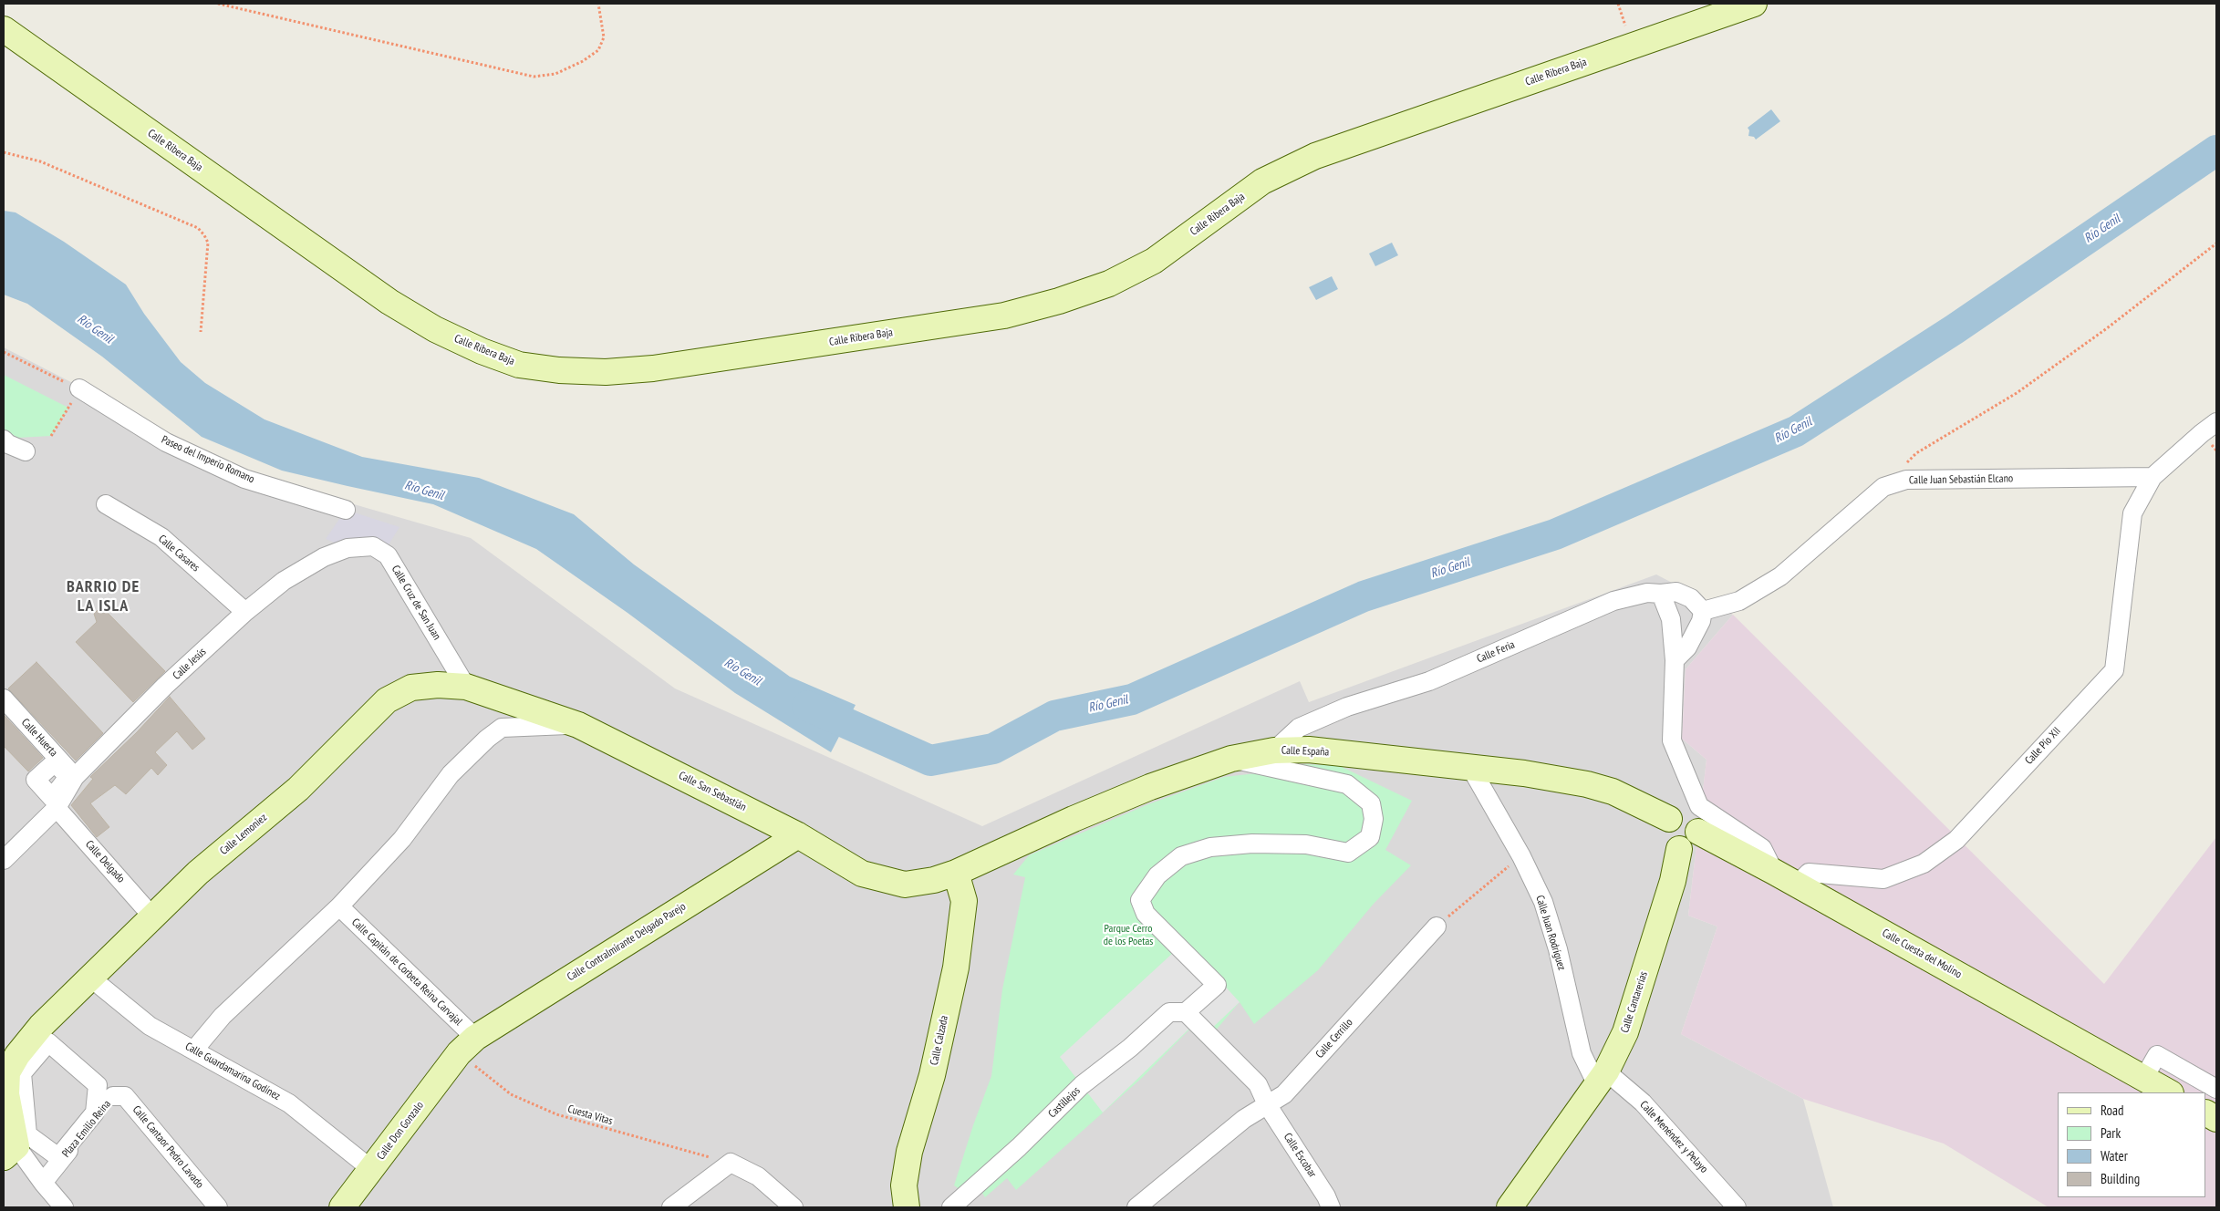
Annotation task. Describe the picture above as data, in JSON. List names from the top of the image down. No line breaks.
{"streets":{"street":["Calle Ribera Baja","Paseo del Imperio Romano","Calle Juan Sebastián Elcano","Calle Casares","Calle Cruz de San Juan","Calle Feria","Calle Jesús","Calle Huerta","Calle Pío XII","Calle España","Calle San Sebastián","Calle Lemoniez","Calle Delgado","Calle Juan Rodríguez","Calle Contralmirante Delgado Parejo","Calle Cuesta del Molino","Calle Capitán de Corbeta Reina Carvajal","Calle Cantarerías","Calle Cerrillo","Calle Calzada","Calle Guardamarina Godínez","Castillejos","Plaza Emilio Reina","Calle Don Gonzalo","Calle Menéndez y Pelayo","Calle Cantaor Pedro Lavado","Calle Escobar"],"path":["Cuesta Vitas"]},"crossings":[["Calle Juan Sebastián Elcano","Calle Pío XII"],["Calle Casares","Calle Jesús"],["Calle Cruz de San Juan","Calle Jesús"],["Calle Cruz de San Juan","Calle San Sebastián"],["Calle Cruz de San Juan","Calle Lemoniez"],["Calle Feria","Calle España"],["Calle Jesús","Calle Huerta"],["Calle Jesús","Calle Delgado"],["Calle Pío XII","Calle Cuesta del Molino"],["Calle España","Calle San Sebastián"],["Calle España","Calle Juan Rodríguez"],["Calle España","Calle Cuesta del Molino"],["Calle España","Calle Cantarerías"],["Calle España","Calle Calzada"],["Calle San Sebastián","Calle Lemoniez"],["Calle San Sebastián","Calle Contralmirante Delgado Parejo"],["Calle San Sebastián","Calle Calzada"],["Calle Lemoniez","Calle Delgado"],["Calle Lemoniez","Calle Guardamarina Godínez"],["Calle Lemoniez","Plaza Emilio Reina"],["Calle Juan Rodríguez","Calle Cantarerías"],["Calle Juan Rodríguez","Calle Menéndez y Pelayo"],["Calle Contralmirante Delgado Parejo","Calle Capitán de Corbeta Reina Carvajal"],["Calle Contralmirante Delgado Parejo","Cuesta Vitas"],["Calle Contralmirante Delgado Parejo","Calle Don Gonzalo"],["Calle Cuesta del Molino","Calle Cantarerías"],["Calle Capitán de Corbeta Reina Carvajal","Cuesta Vitas"],["Calle Capitán de Corbeta Reina Carvajal","Calle Don Gonzalo"],["Calle Cantarerías","Calle Menéndez y Pelayo"],["Calle Cerrillo","Calle Escobar"],["Calle Guardamarina Godínez","Calle Don Gonzalo"],["Castillejos","Calle Escobar"],["Cuesta Vitas","Calle Don Gonzalo"],["Plaza Emilio Reina","Calle Cantaor Pedro Lavado"]],"districts":["BARRIO DE LA ISLA"],"water":["Río Genil"],"parks":["Parque Cerro de los Poetas"],"legend":["Road","Park","Water","Building"]}
